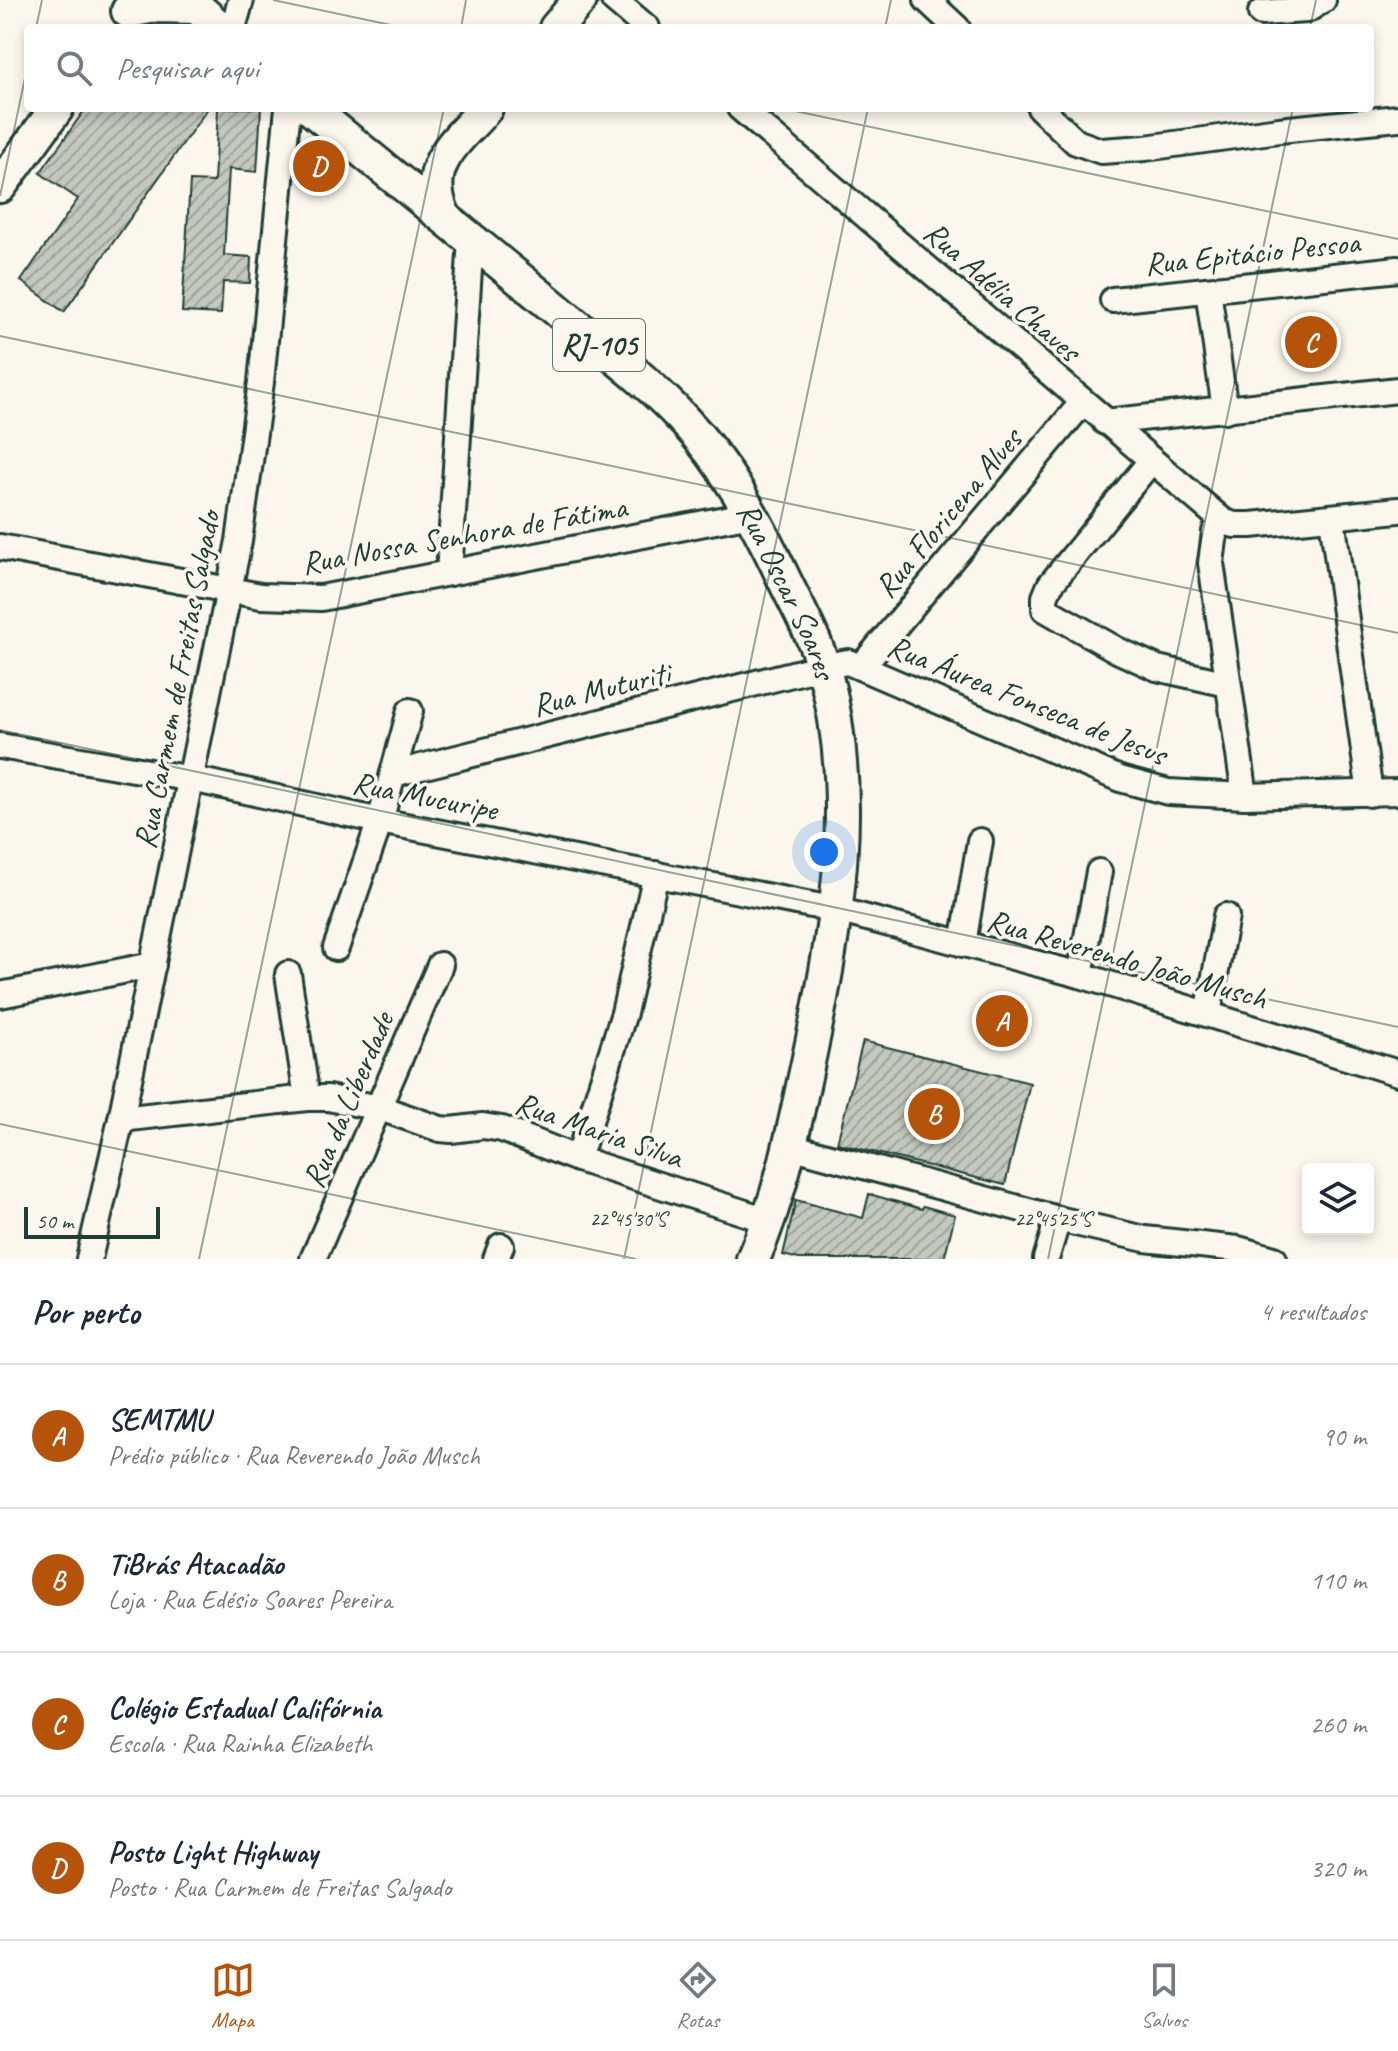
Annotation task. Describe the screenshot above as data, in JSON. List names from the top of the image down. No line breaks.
{"streets":{"main road":["RJ-105","Rua Oscar Soares"],"street":["Rua Epitácio Pessoa","Rua Adélia Chaves","Rua Floricena Alves","Rua Nossa Senhora de Fátima","Rua Carmem de Freitas Salgado","Rua Muturiti","Rua Áurea Fonseca de Jesus","Rua Mucuripe","Rua Reverendo João Musch","Rua da Liberdade","Rua Maria Silva"]},"crossings":[["Rua Adélia Chaves","Rua Floricena Alves"],["Rua Floricena Alves","Rua Áurea Fonseca de Jesus"],["Rua Nossa Senhora de Fátima","Rua Oscar Soares"],["Rua Nossa Senhora de Fátima","Rua Carmem de Freitas Salgado"],["Rua Oscar Soares","Rua Muturiti"],["Rua Oscar Soares","Rua Áurea Fonseca de Jesus"],["Rua Oscar Soares","Rua Mucuripe"],["Rua Oscar Soares","Rua Reverendo João Musch"],["Rua Oscar Soares","Rua Maria Silva"],["Rua Carmem de Freitas Salgado","Rua Mucuripe"],["Rua Carmem de Freitas Salgado","Rua Maria Silva"],["Rua Muturiti","Rua Áurea Fonseca de Jesus"],["Rua Mucuripe","Rua Reverendo João Musch"],["Rua da Liberdade","Rua Maria Silva"]],"scale_bar":"50 m","page":{"search":"Pesquisar aqui","pins":["D","C","A","B"],"scale":"50 m","heading":["Por perto","4 resultados"],"list":[{"mark":"A","name":"SEMTMU","note":"Prédio público · Rua Reverendo João Musch","value":"90 m"},{"mark":"B","name":"TiBrás Atacadão","note":"Loja · Rua Edésio Soares Pereira","value":"110 m"},{"mark":"C","name":"Colégio Estadual Califórnia","note":"Escola · Rua Rainha Elizabeth","value":"260 m"},{"mark":"D","name":"Posto Light Highway","note":"Posto · Rua Carmem de Freitas Salgado","value":"320 m"}],"nav":["Mapa","Rotas","Salvos"]},"coordinates":["22°45'30\"S","22°45'25\"S"]}
